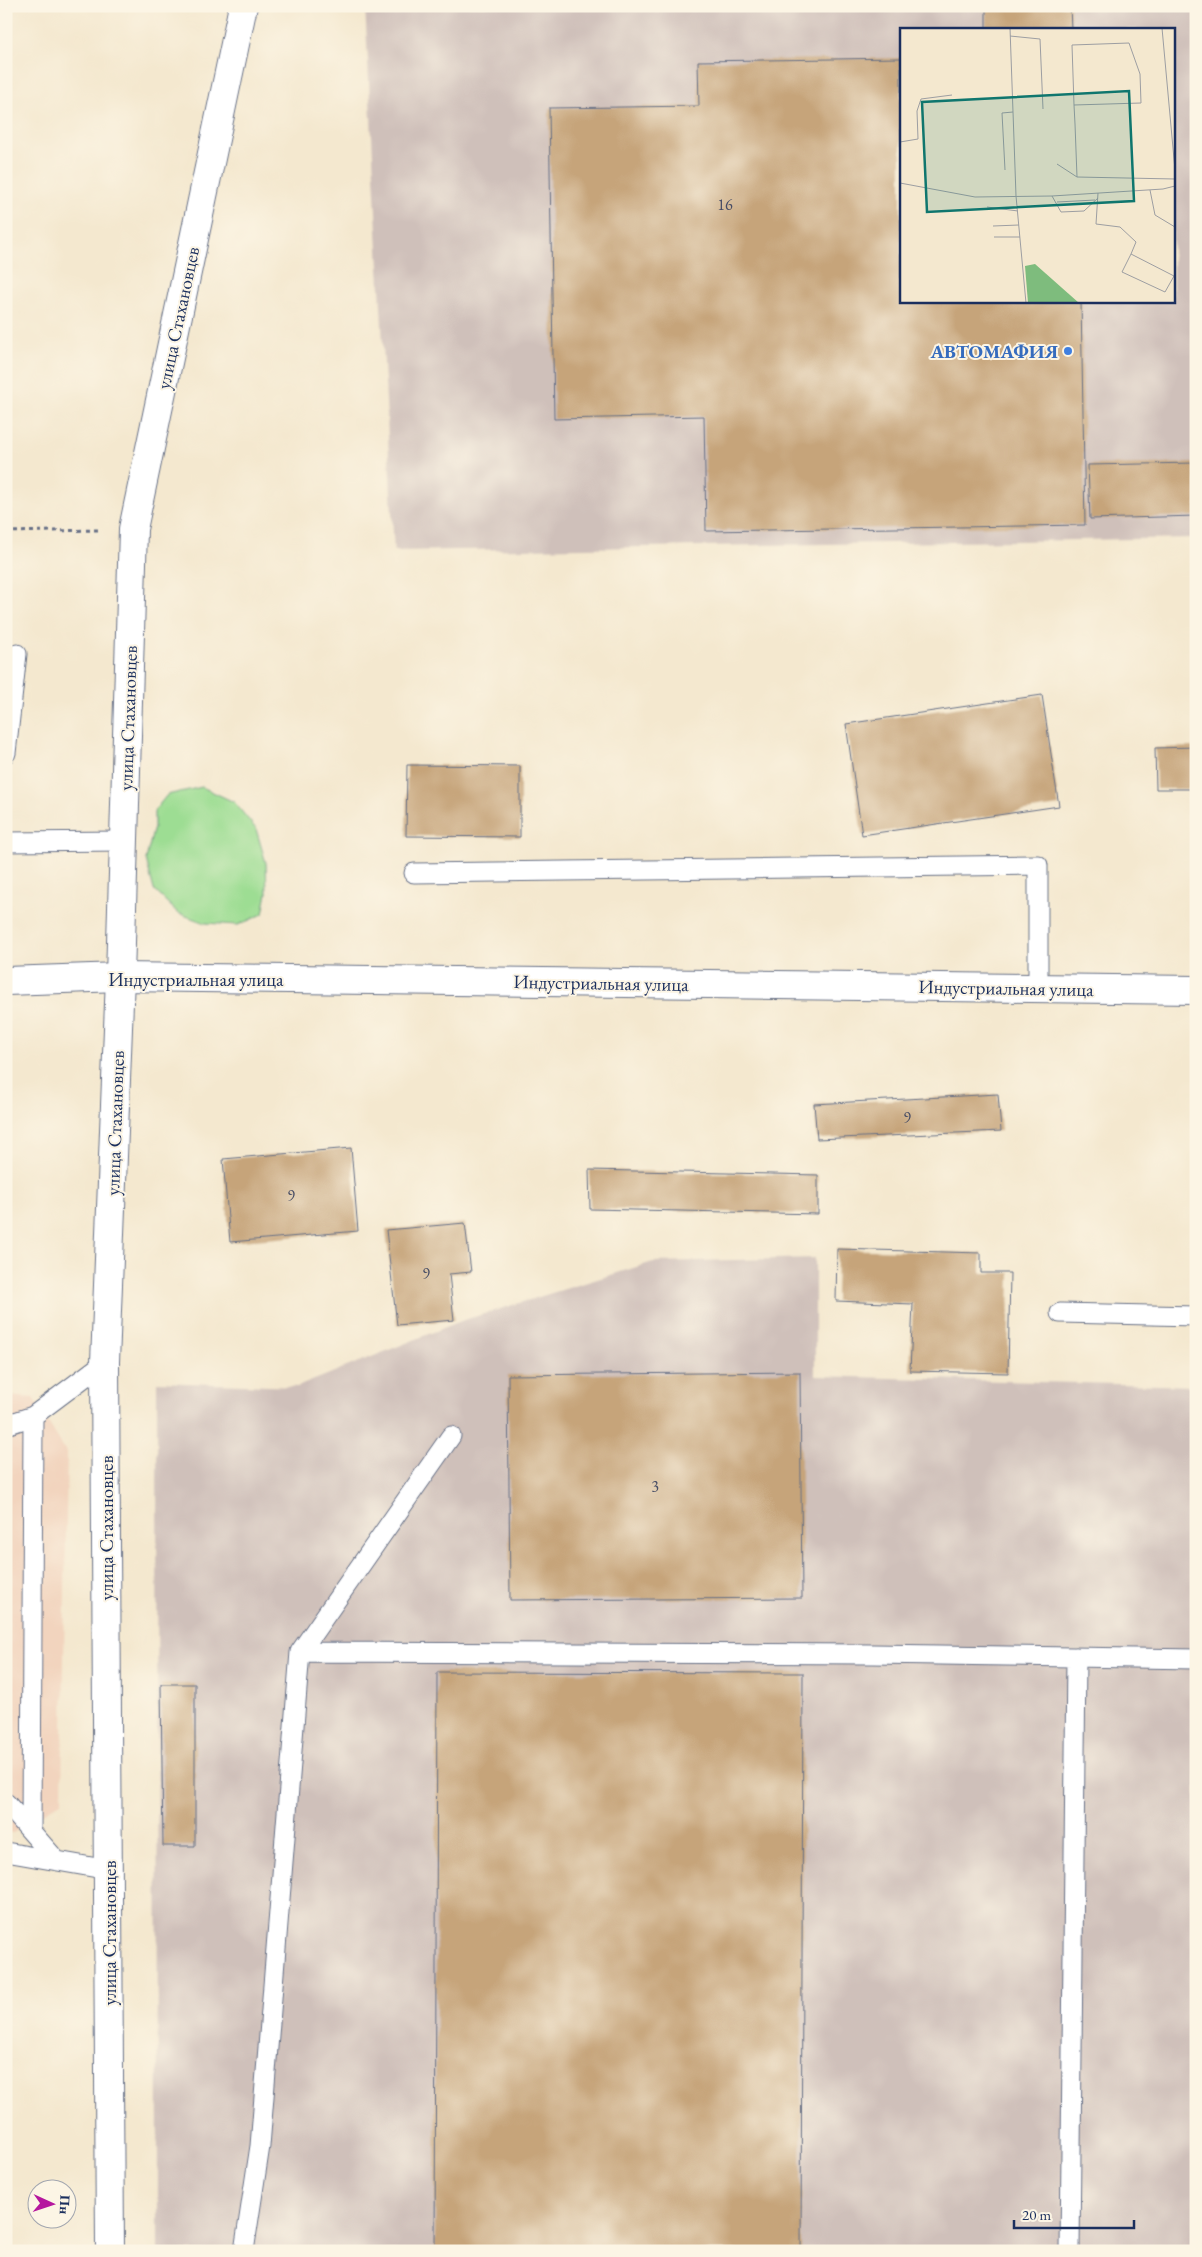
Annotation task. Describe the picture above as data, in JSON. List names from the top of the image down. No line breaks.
{"streets":{"street":["улица Стахановцев","Индустриальная улица"]},"crossings":[["улица Стахановцев","Индустриальная улица"]],"places":["АВТОМАФИЯ"],"house_numbers":["16","9","9","9","3"],"scale_bar":"20 m","north":"right"}
